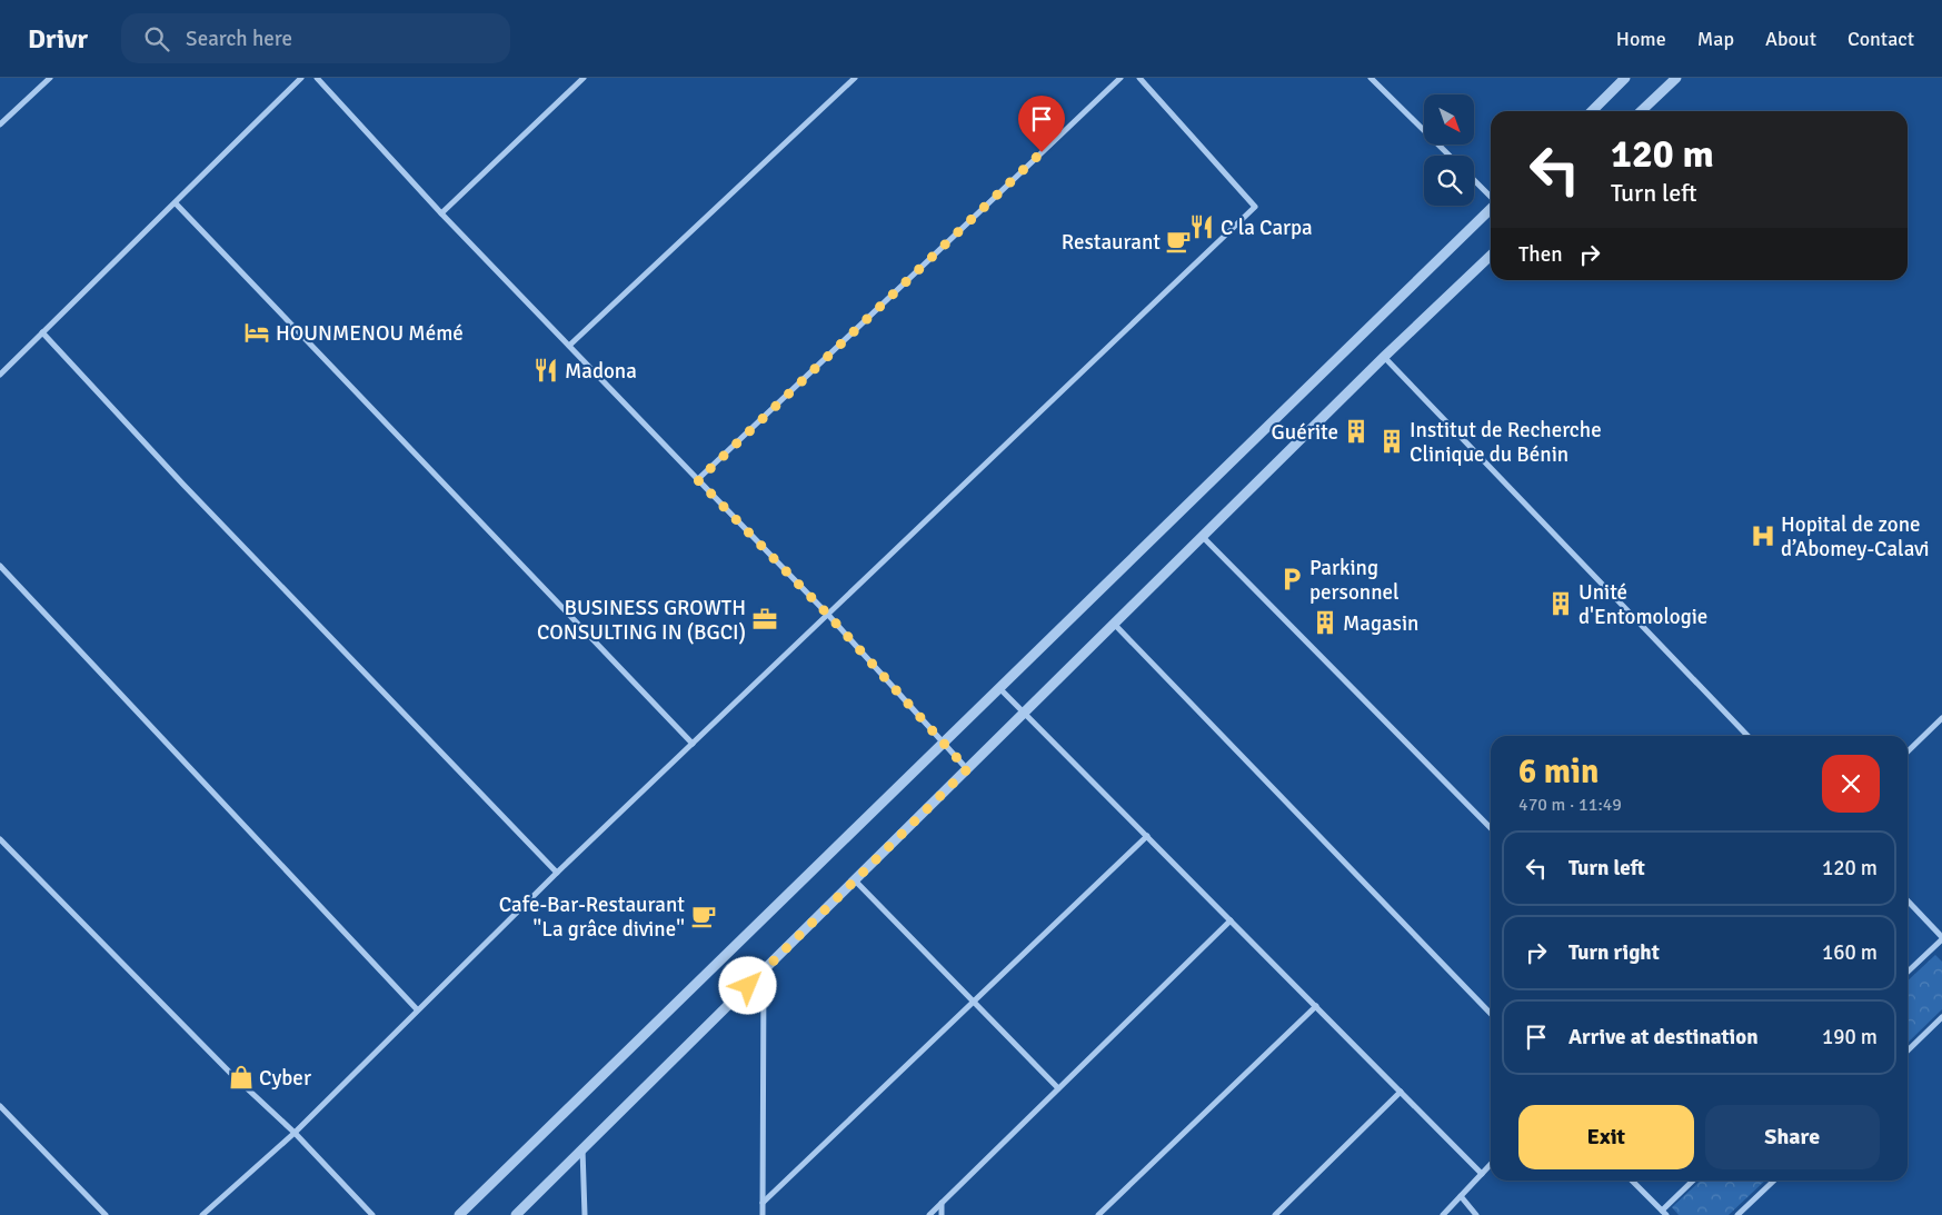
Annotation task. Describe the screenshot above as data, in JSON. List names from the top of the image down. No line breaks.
{"places":{"restaurant":["C la Carpa","Madona"],"cafe":["Restaurant","Cafe-Bar-Restaurant ''La grâce divine''"],"hotel":["HOUNMENOU Mémé"],"building":["Guérite","Institut de Recherche Clinique du Bénin","Unité d'Entomologie","Magasin"],"hospital":["Hopital de zone d’Abomey-Calavi"],"parking":["Parking personnel"],"office":["BUSINESS GROWTH CONSULTING IN (BGCI)"],"shop":["Cyber"]},"north":"bottom right","page":{"header":"Drivr","search":"Search here","nav":["Home","Map","About","Contact"],"turn":["120 m","Turn left"],"then":"Then","heading":["6 min","470 m · 11:49"],"list":[{"name":"Turn left","value":"120 m"},{"name":"Turn right","value":"160 m"},{"name":"Arrive at destination","value":"190 m"}],"buttons":["Exit","Share"]}}
